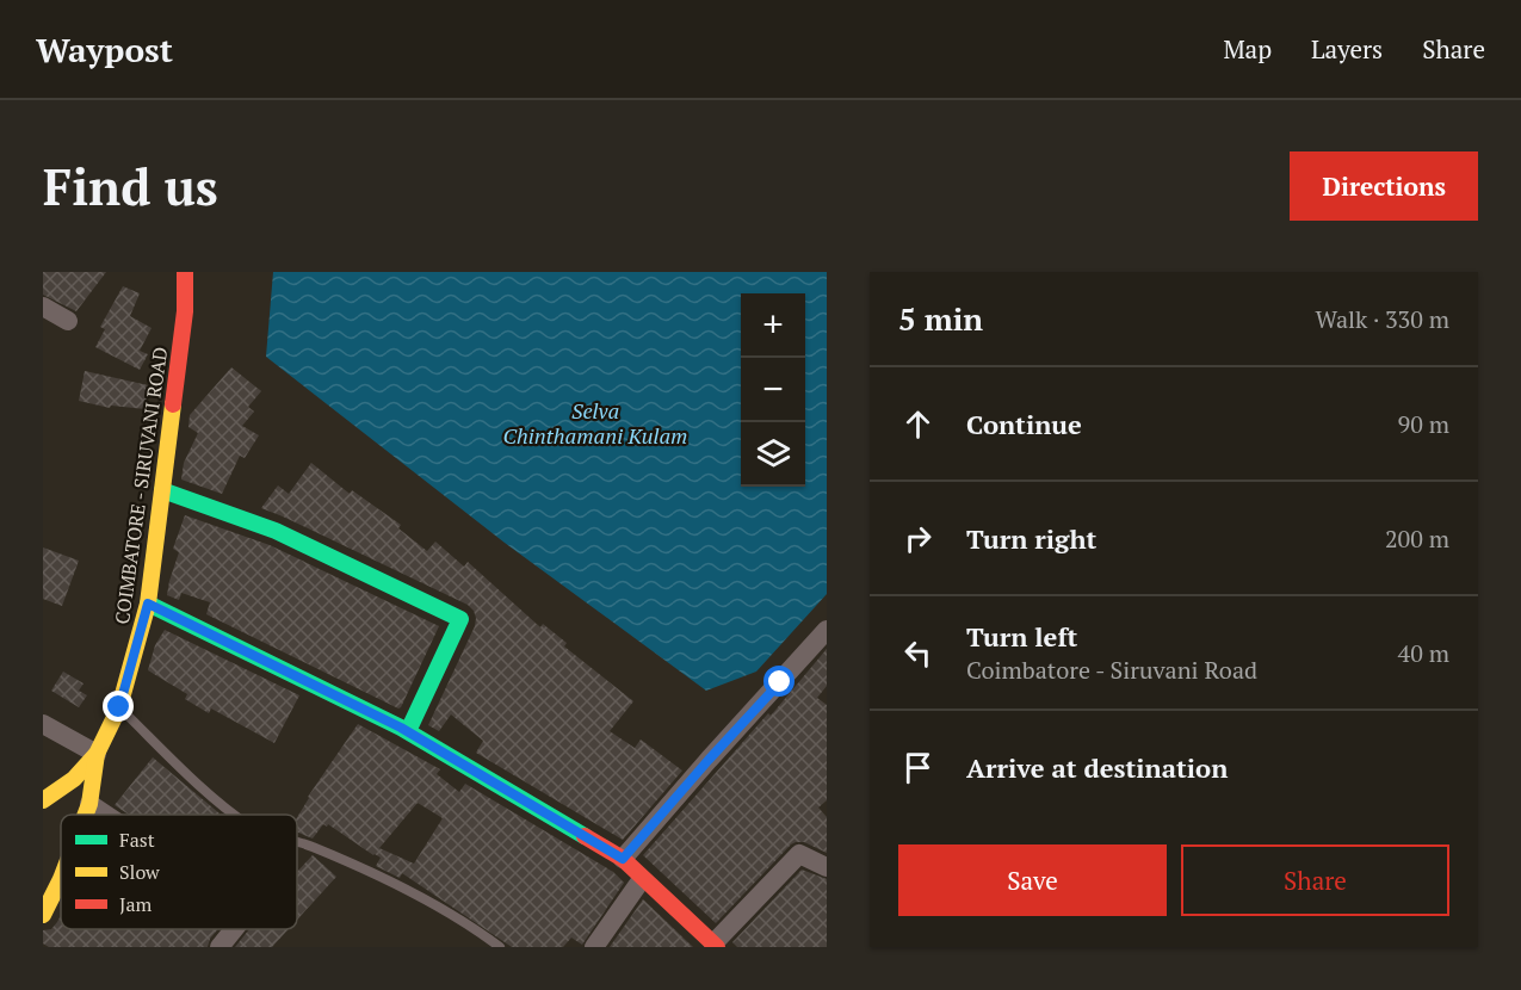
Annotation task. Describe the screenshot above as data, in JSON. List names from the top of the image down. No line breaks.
{"streets":{"street":["COIMBATORE - SIRUVANI ROAD"]},"water":["Selva Chinthamani Kulam"],"legend":["Fast","Slow","Jam"],"page":{"header":"Waypost","nav":["Map","Layers","Share"],"buttons":["Directions",["Save","Share"]],"title":"Find us","heading":["5 min","Walk · 330 m"],"map_buttons":["+","−"],"list":[["Continue","90 m"],["Turn right","200 m"],["Turn left","Coimbatore - Siruvani Road","40 m"],"Arrive at destination"]}}
